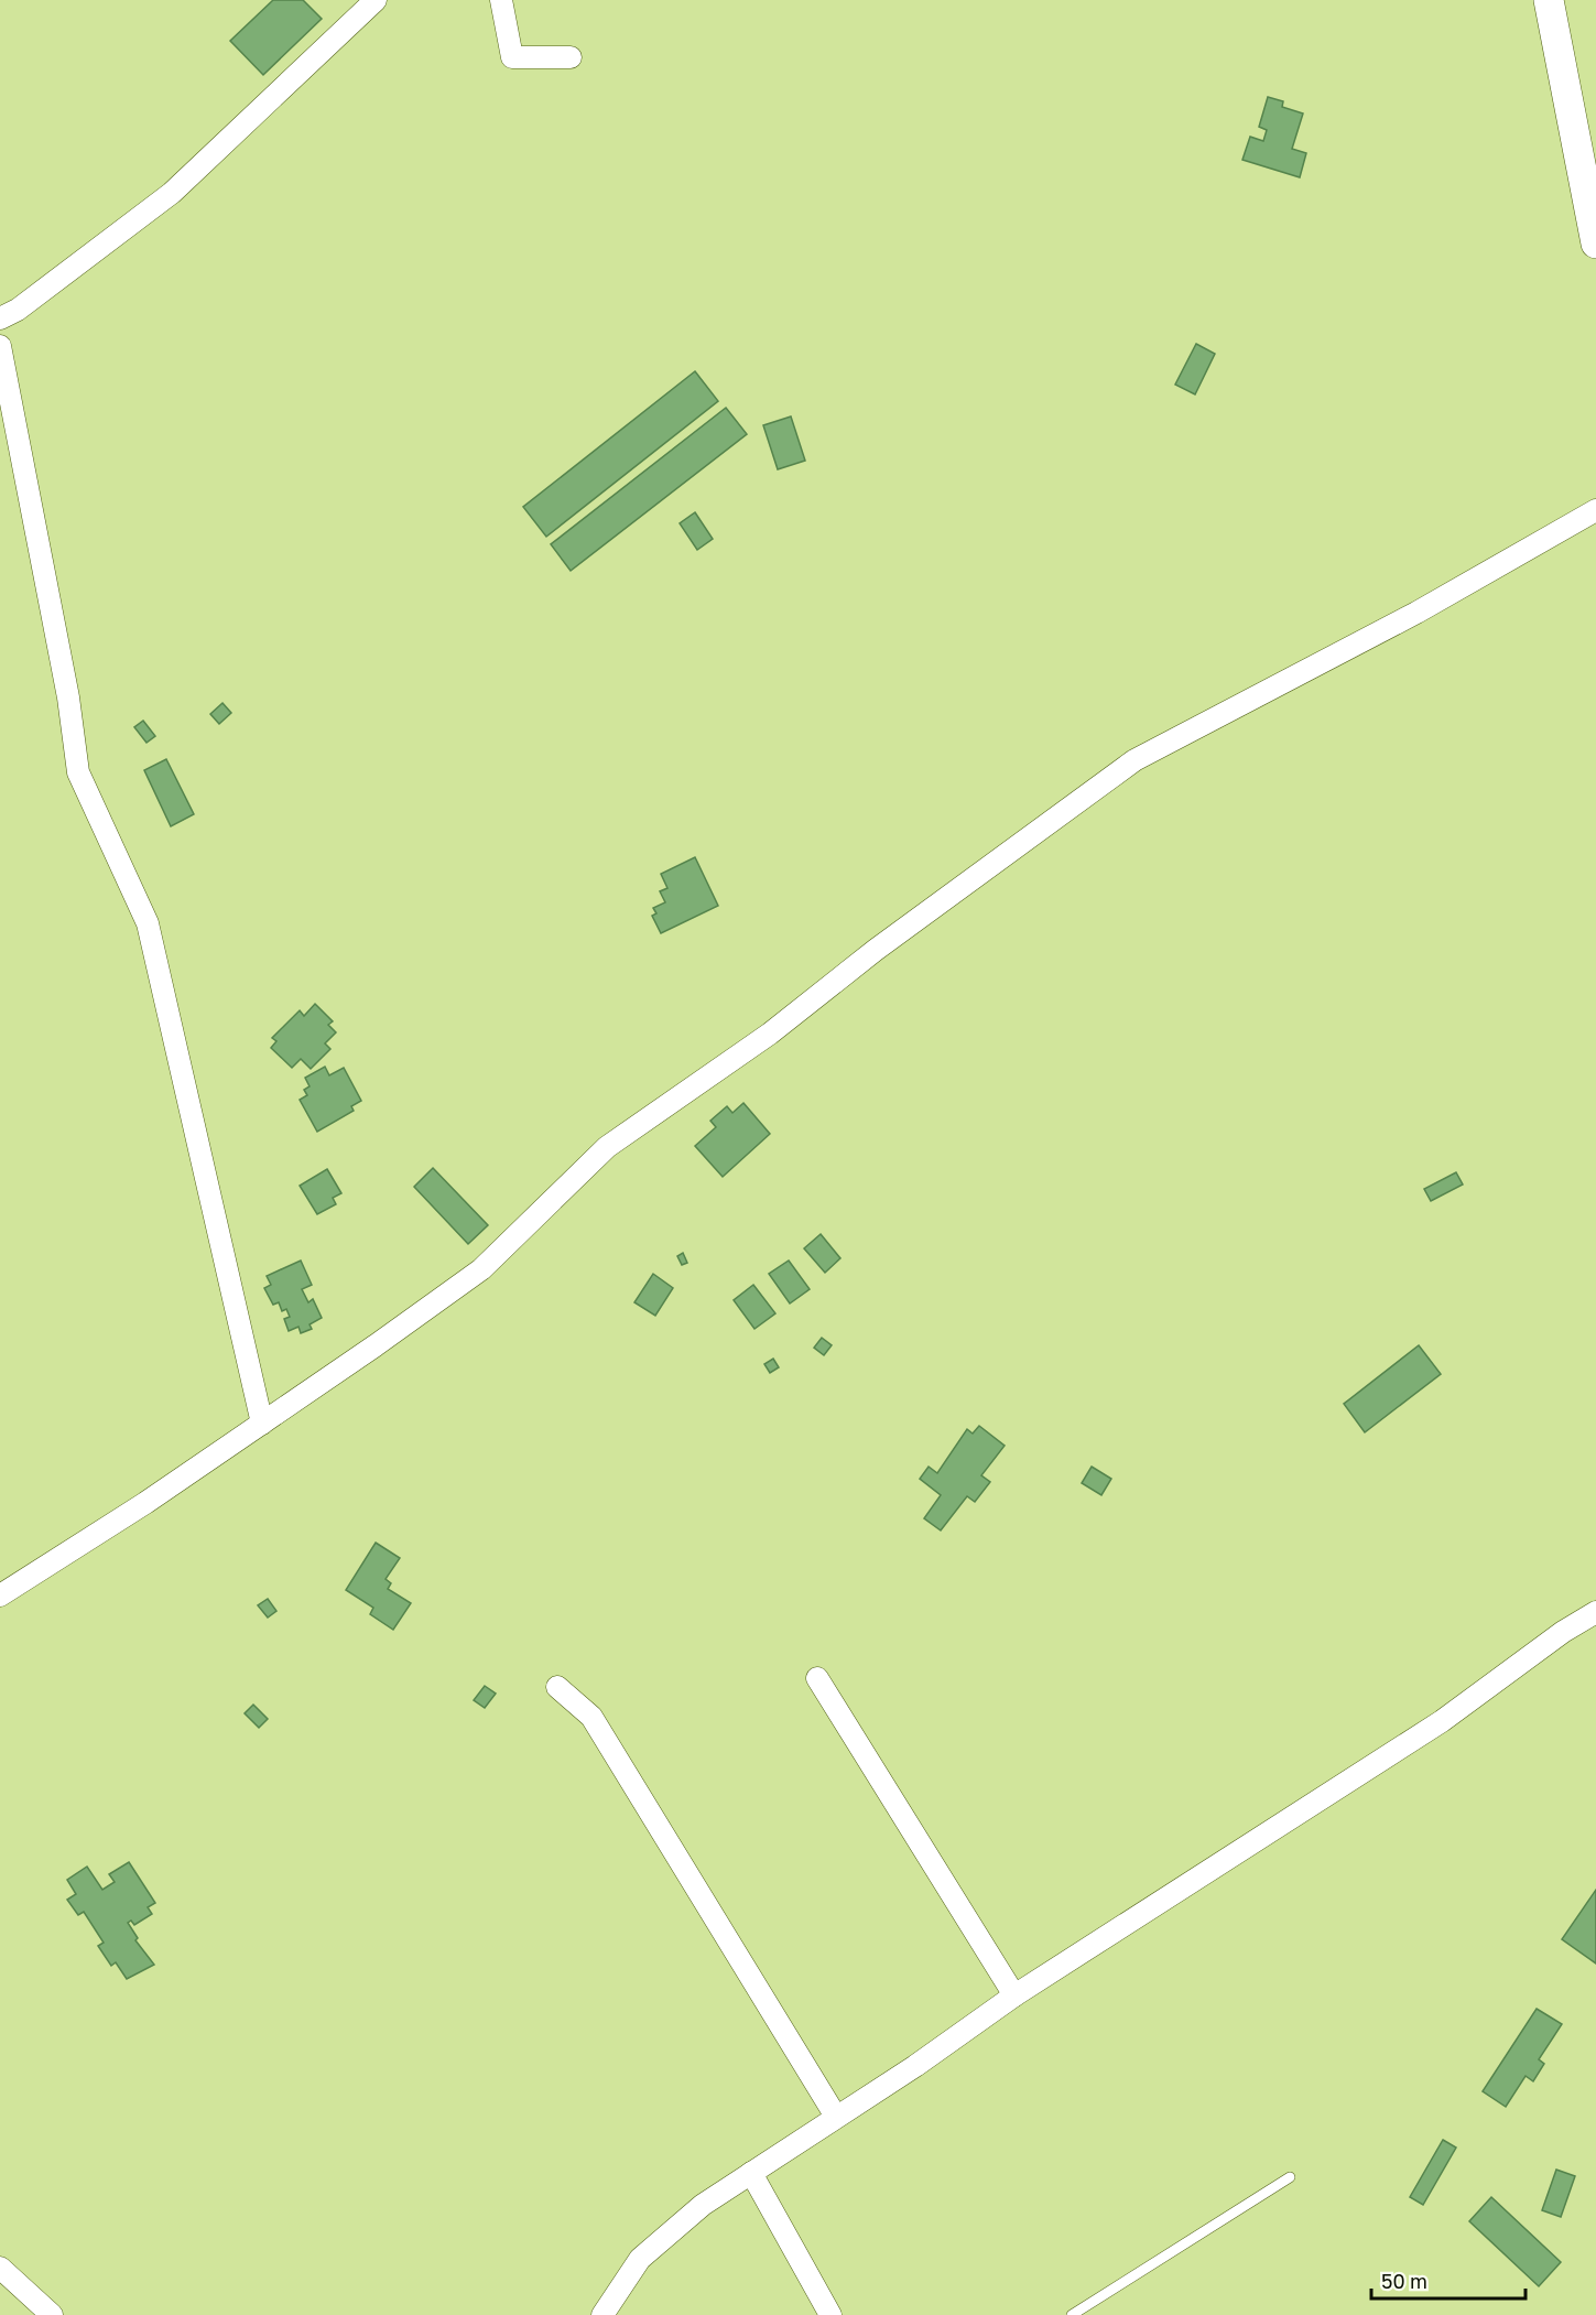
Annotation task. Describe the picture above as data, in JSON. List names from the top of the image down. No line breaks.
{"scale_bar":"50 m"}
